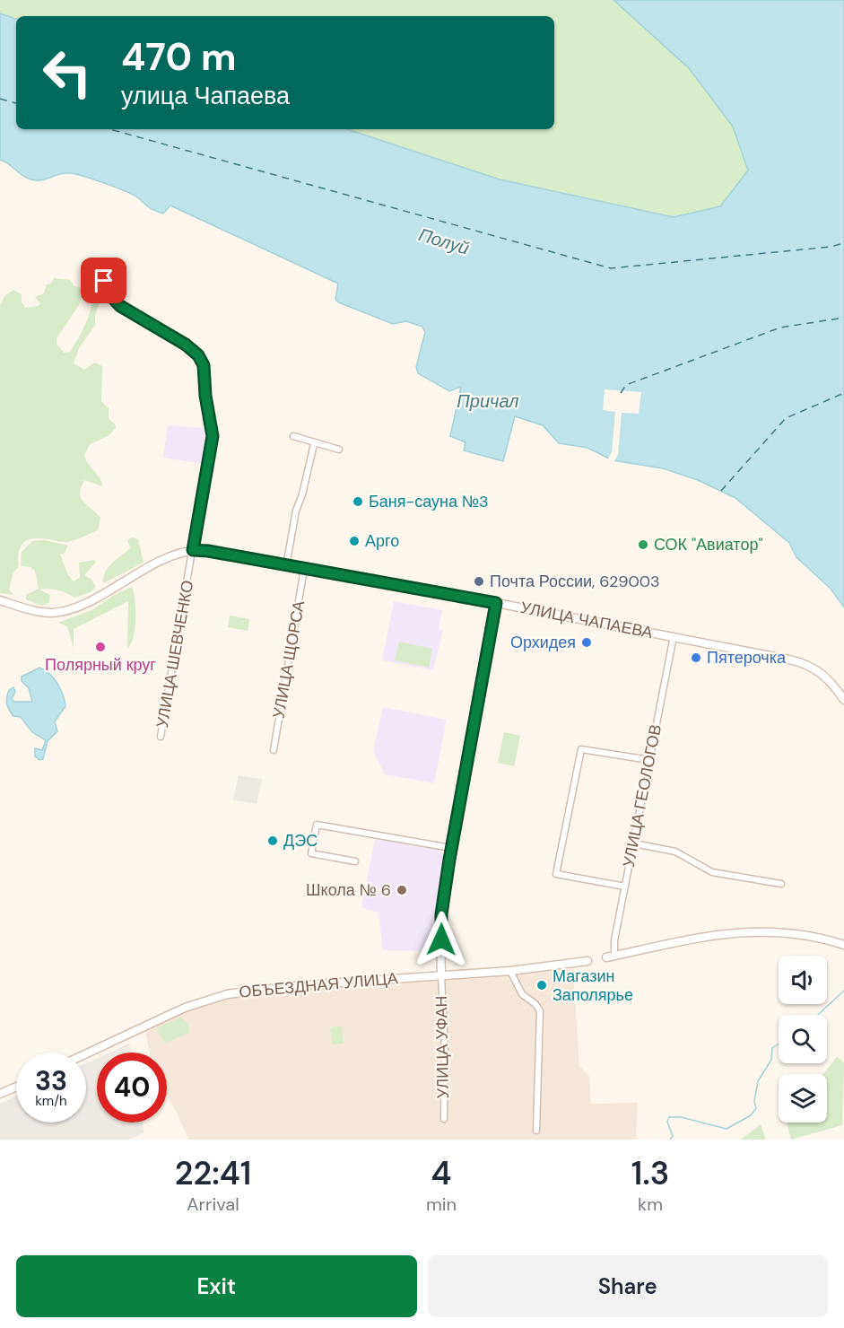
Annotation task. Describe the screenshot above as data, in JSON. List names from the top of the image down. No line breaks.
{"streets":{"main road":["УЛИЦА ЧАПАЕВА","ОБЪЕЗДНАЯ УЛИЦА"],"street":["УЛИЦА ШЕВЧЕНКО","УЛИЦА ЩОРСА","УЛИЦА ГЕОЛОГОВ","УЛИЦА УФАН"]},"crossings":[["УЛИЦА ЧАПАЕВА","УЛИЦА ШЕВЧЕНКО"],["УЛИЦА ЧАПАЕВА","УЛИЦА ЩОРСА"],["УЛИЦА ЧАПАЕВА","УЛИЦА ГЕОЛОГОВ"],["ОБЪЕЗДНАЯ УЛИЦА","УЛИЦА УФАН"]],"water":["Полуй","Причал"],"places":["Баня-сауна №3","Арго","СОК \"Авиатор\"","Почта России, 629003","Орхидея","Полярный круг","Пятерочка","ДЭС","Школа № 6","Магазин Заполярье"],"page":{"turn":["470 m","улица Чапаева"],"speed":"33 km/h","limit":"40","eta":["22:41","Arrival","4","min","1.3","km"],"buttons":["Exit","Share"]}}
